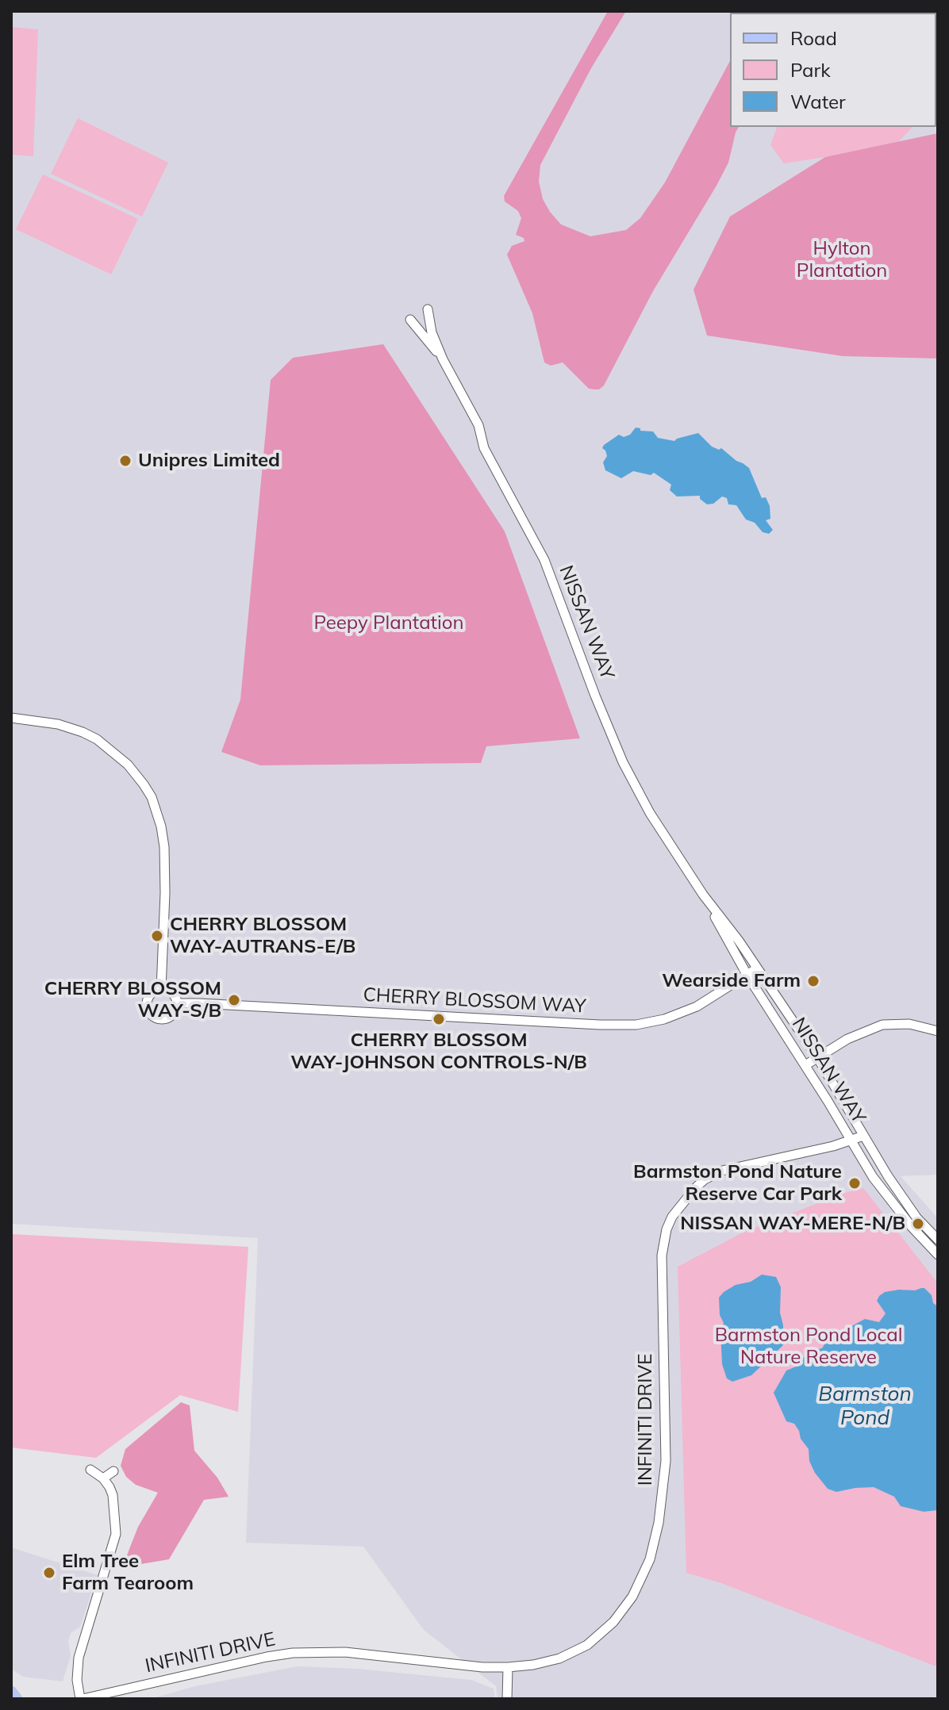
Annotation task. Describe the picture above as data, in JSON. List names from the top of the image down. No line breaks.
{"streets":{"street":["NISSAN WAY","CHERRY BLOSSOM WAY","INFINITI DRIVE"]},"crossings":[["NISSAN WAY","CHERRY BLOSSOM WAY"],["NISSAN WAY","INFINITI DRIVE"]],"water":["Barmston Pond"],"parks":["Hylton Plantation","Peepy Plantation","Barmston Pond Local Nature Reserve"],"places":["Unipres Limited","CHERRY BLOSSOM WAY-AUTRANS-E/B","Wearside Farm","CHERRY BLOSSOM WAY-S/B","CHERRY BLOSSOM WAY-JOHNSON CONTROLS-N/B","Barmston Pond Nature Reserve Car Park","NISSAN WAY-MERE-N/B","Elm Tree Farm Tearoom"],"legend":["Road","Park","Water"]}
